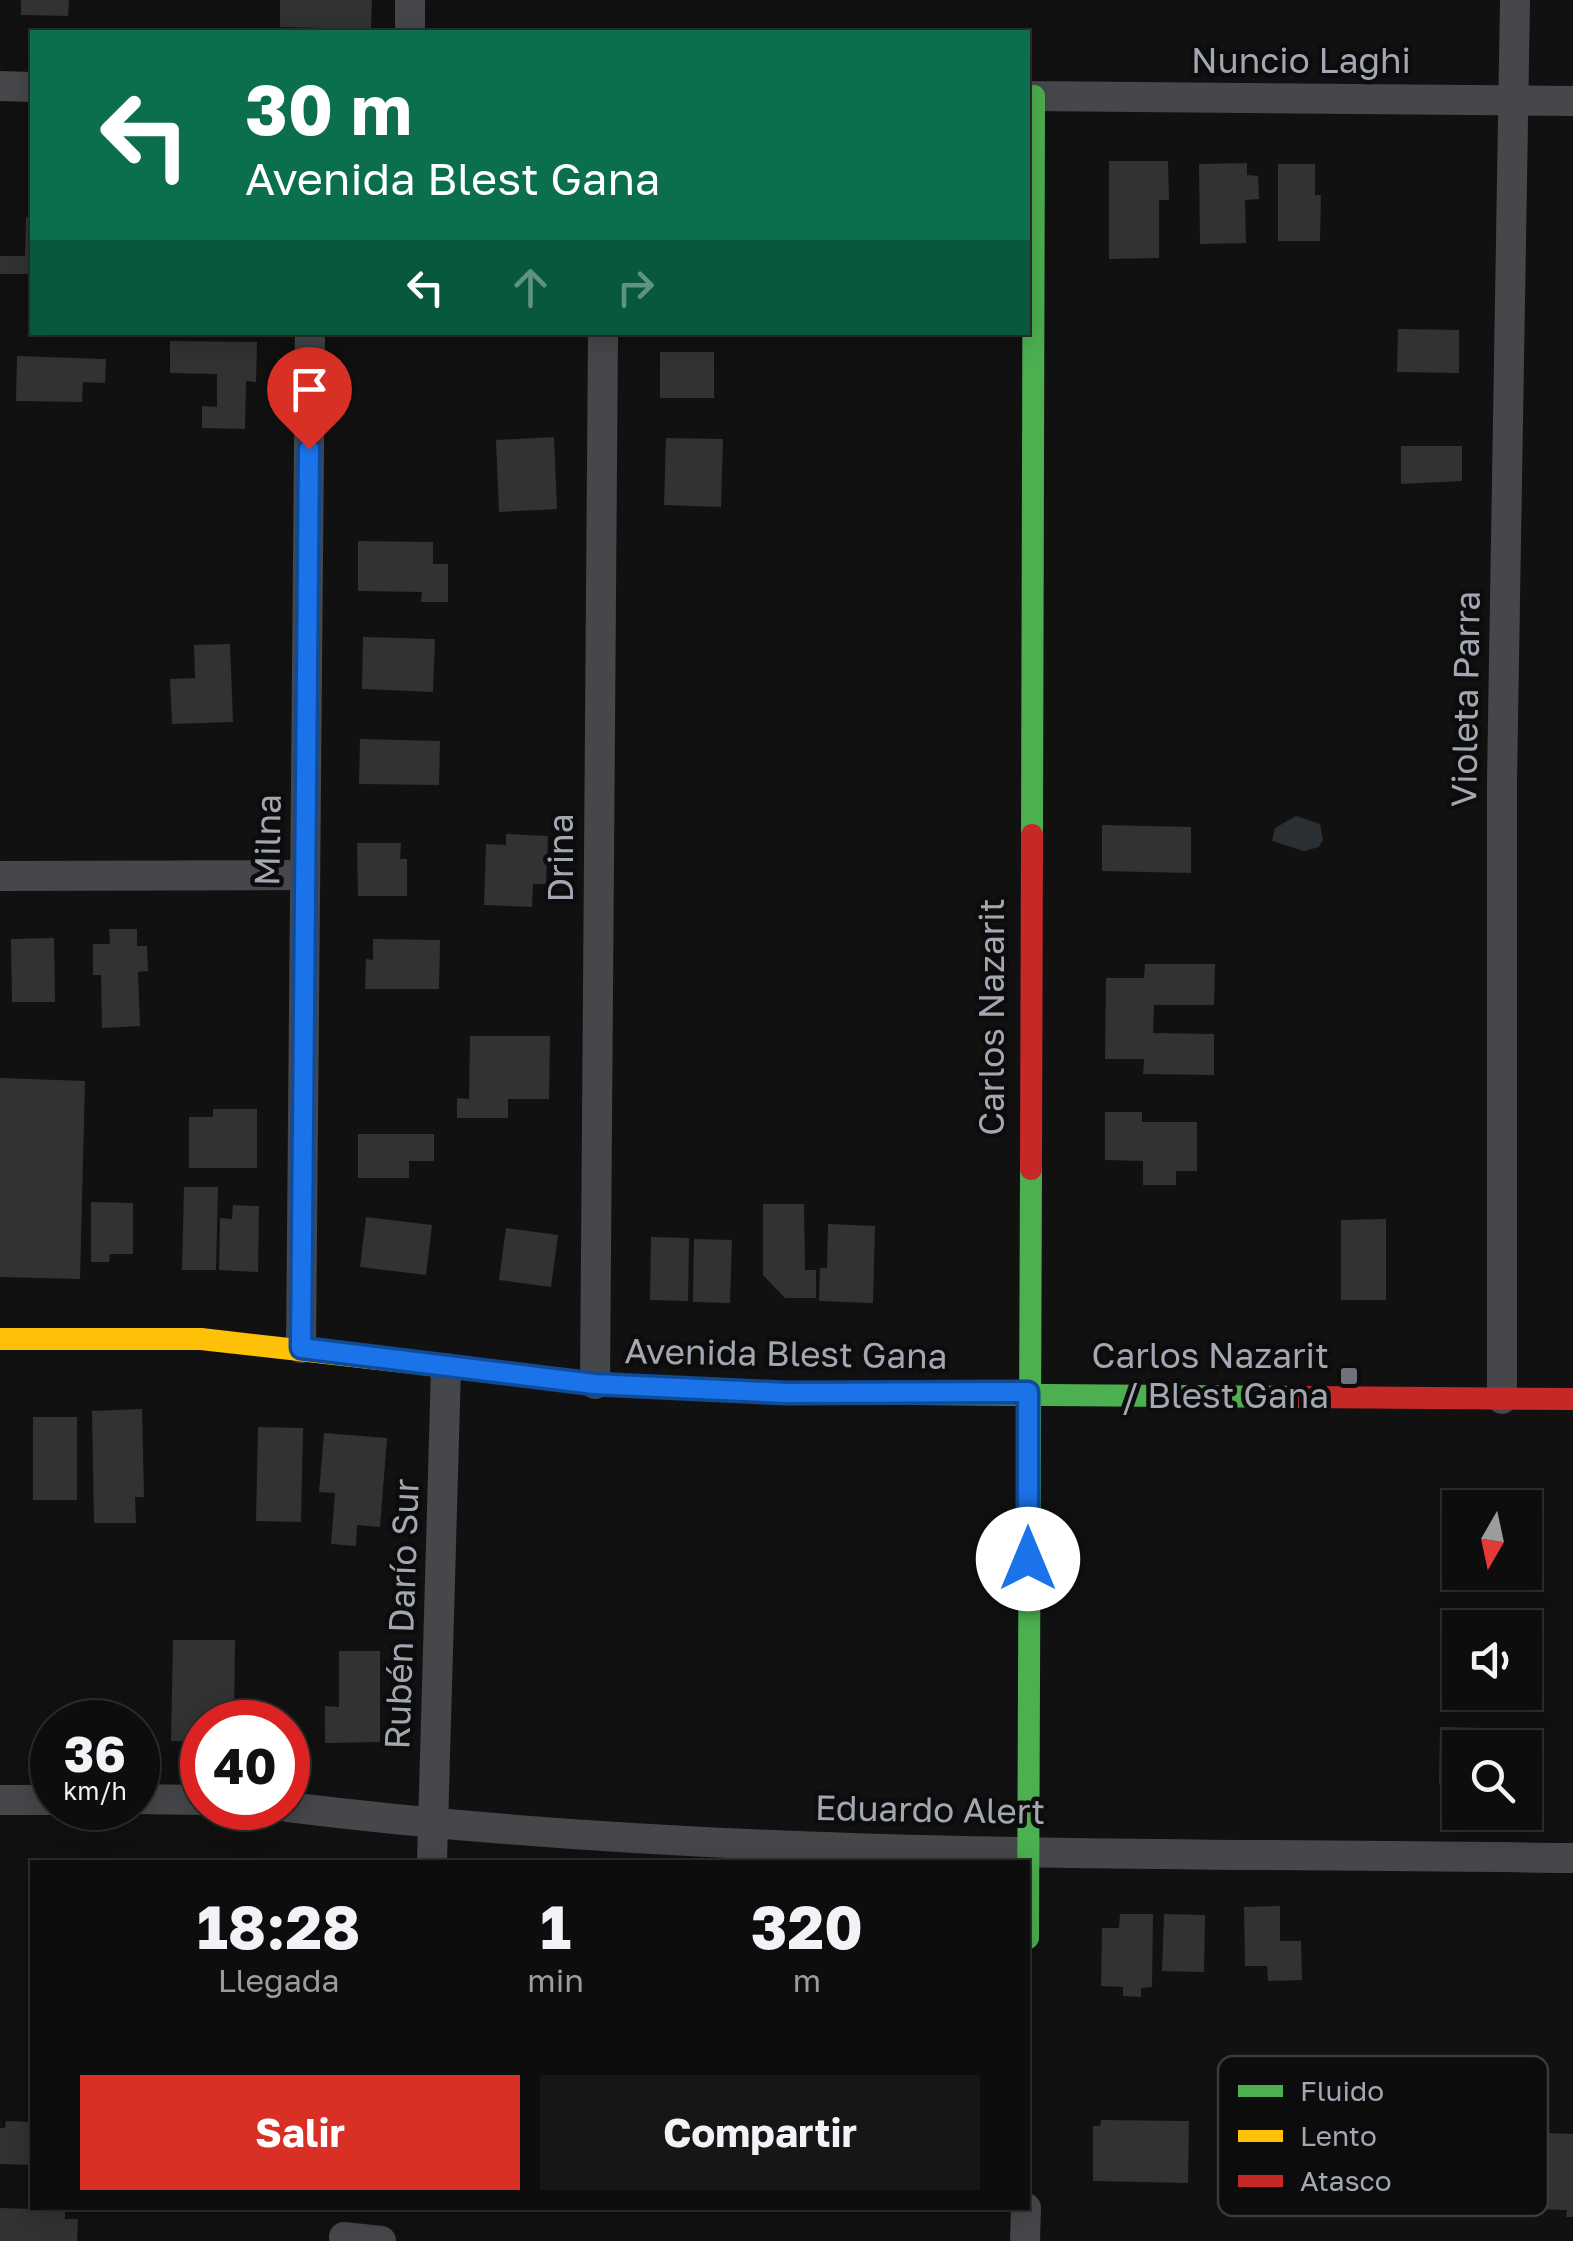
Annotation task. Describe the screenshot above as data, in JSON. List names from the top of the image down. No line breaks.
{"streets":{"street":["Nuncio Laghi","Violeta Parra","Milna","Drina","Carlos Nazarit","Avenida Blest Gana","Rubén Darío Sur","Eduardo Alert"]},"crossings":[["Nuncio Laghi","Violeta Parra"],["Nuncio Laghi","Carlos Nazarit"],["Violeta Parra","Avenida Blest Gana"],["Milna","Avenida Blest Gana"],["Drina","Avenida Blest Gana"],["Carlos Nazarit","Avenida Blest Gana"],["Carlos Nazarit","Eduardo Alert"],["Avenida Blest Gana","Rubén Darío Sur"],["Rubén Darío Sur","Eduardo Alert"]],"places":{"transit":["Carlos Nazarit / Blest Gana"]},"legend":["Fluido","Lento","Atasco"],"north":"bottom","page":{"turn":["30 m","Avenida Blest Gana"],"speed":"36 km/h","limit":"40","eta":["18:28","Llegada","1","min","320","m"],"buttons":["Salir","Compartir"]}}
